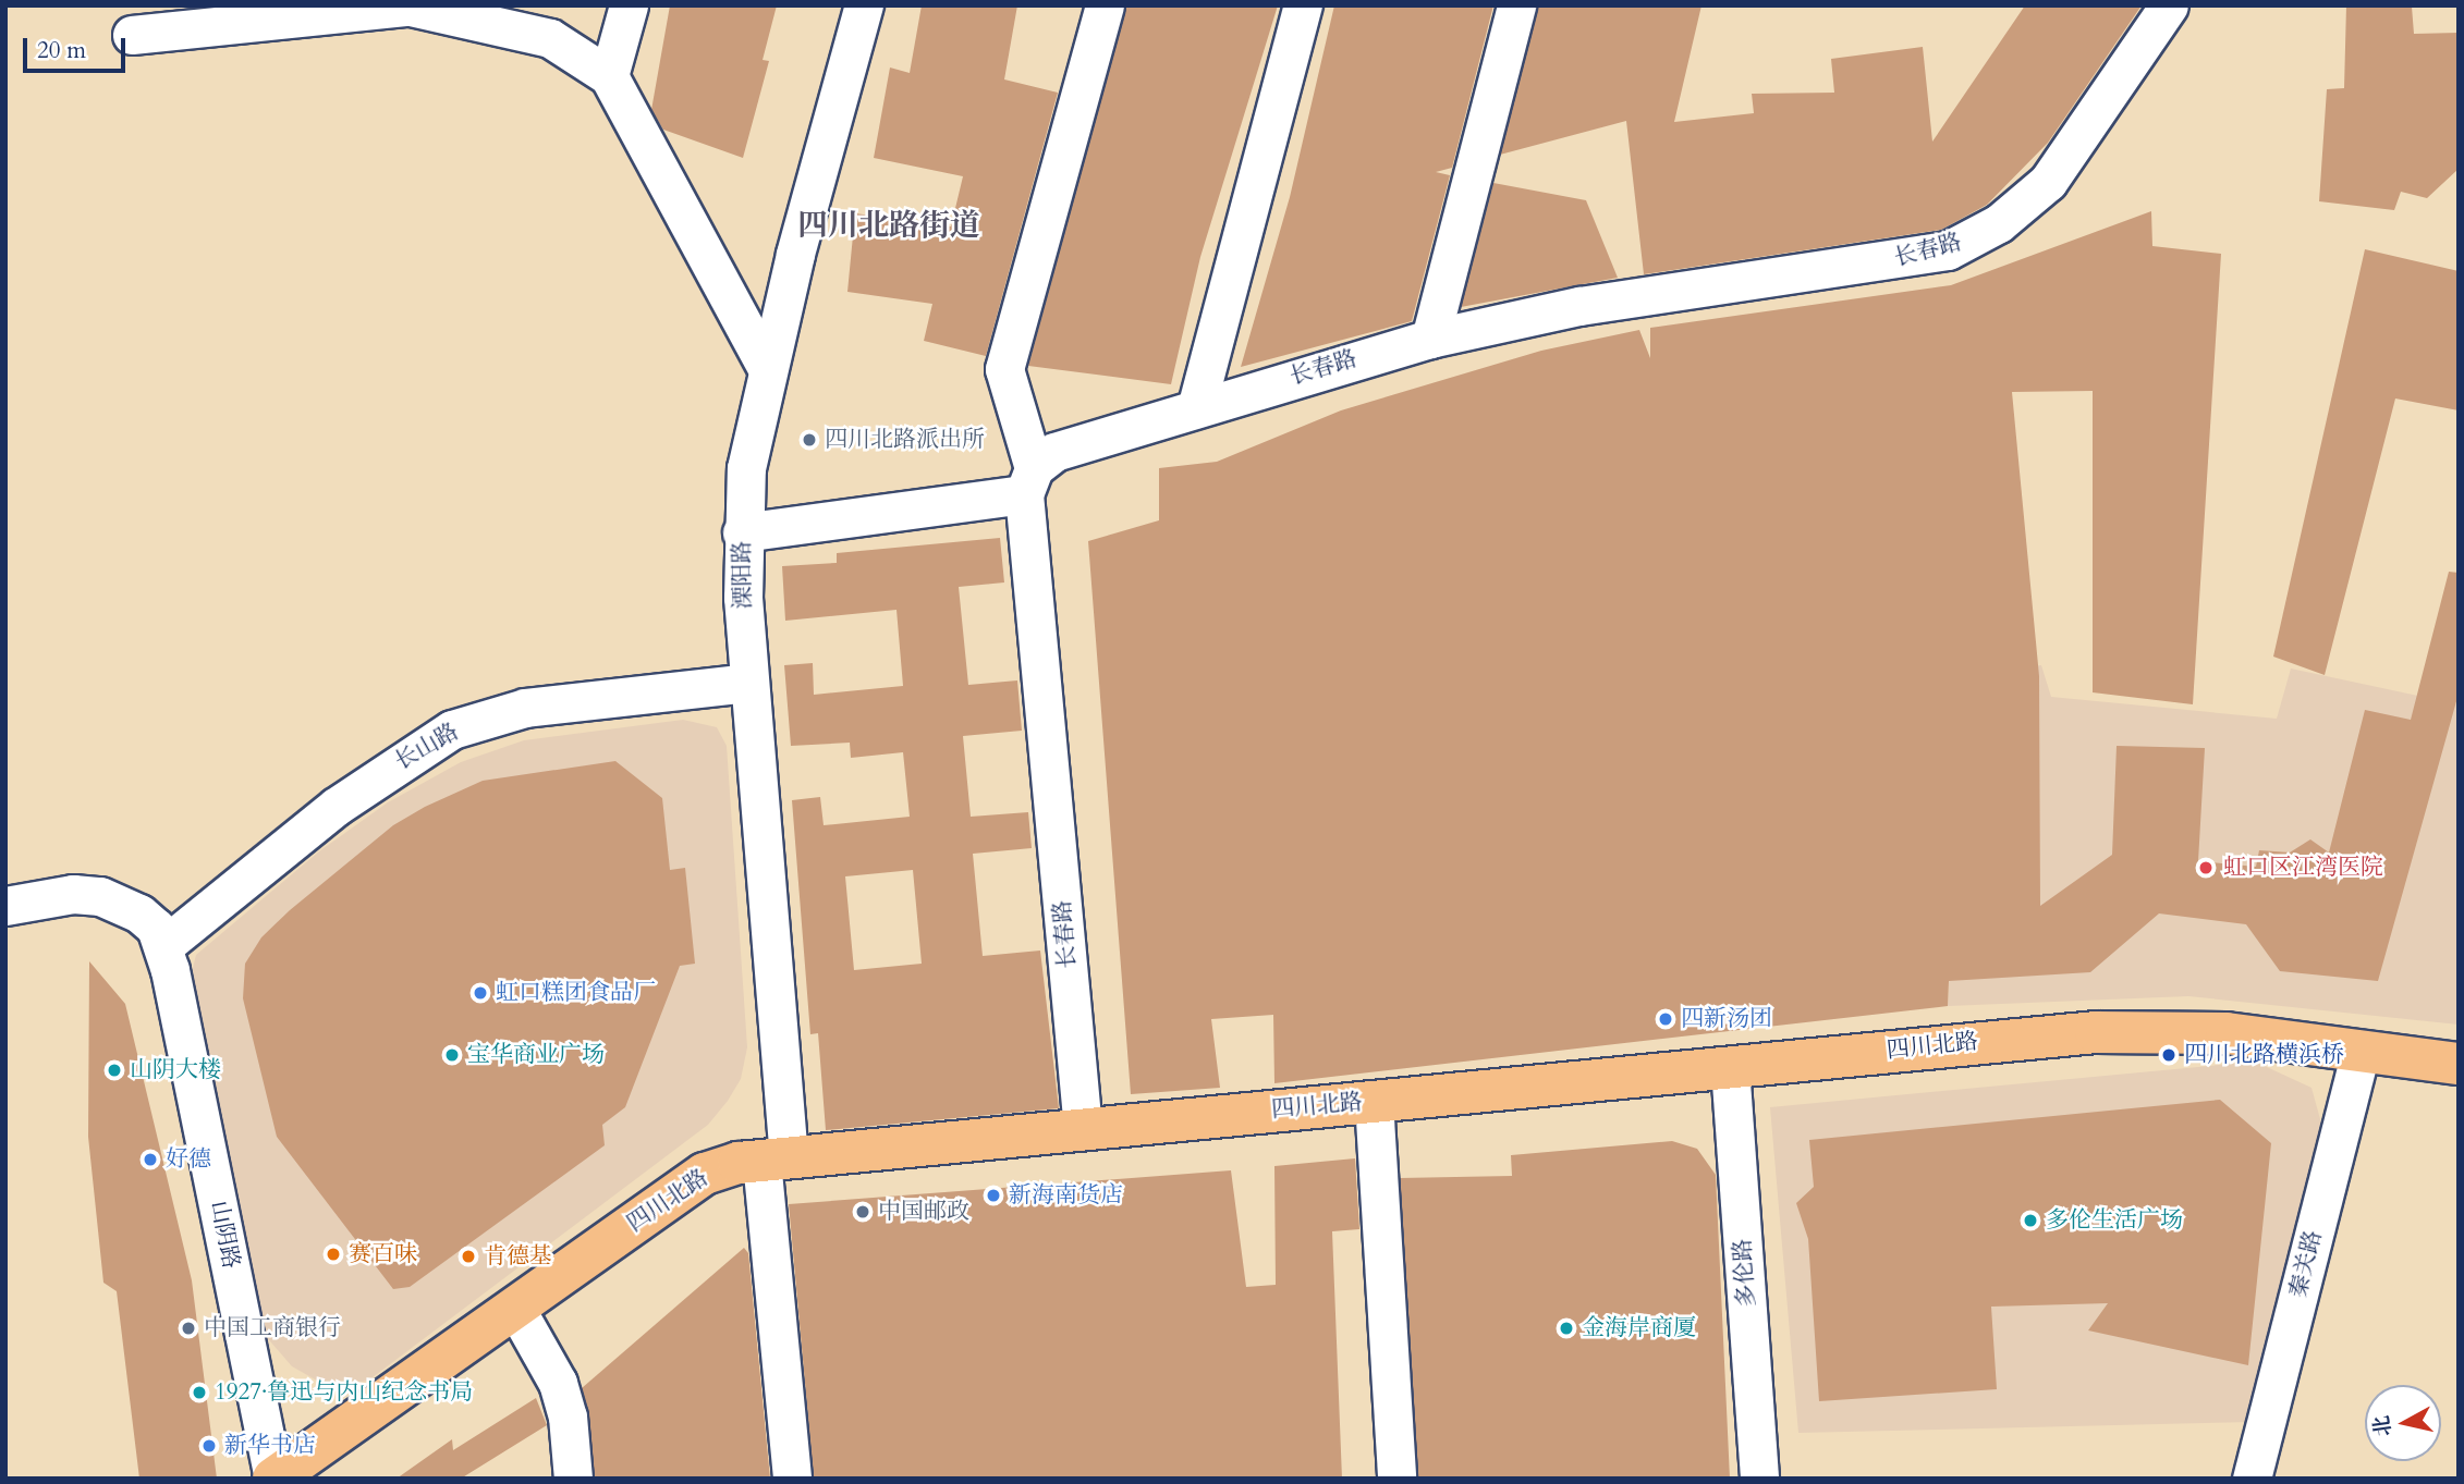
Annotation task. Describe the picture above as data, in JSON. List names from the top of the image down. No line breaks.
{"streets":{"main road":["四川北路"],"street":["长春路","溧阳路","长山路","山阴路","秦关路","多伦路"]},"crossings":[["长春路","四川北路"],["溧阳路","长山路"],["溧阳路","四川北路"],["长山路","山阴路"],["四川北路","山阴路"],["四川北路","秦关路"],["四川北路","多伦路"]],"districts":["四川北路街道"],"places":["四川北路派出所","虹口区江湾医院","虹口糕团食品厂","四新汤团","宝华商业广场","四川北路横浜桥","山阴大楼","好德","新海南货店","中国邮政","多伦生活广场","赛百味","肯德基","中国工商银行","金海岸商厦","1927·鲁迅与内山纪念书局","新华书店"],"scale_bar":"20 m","north":"left"}
